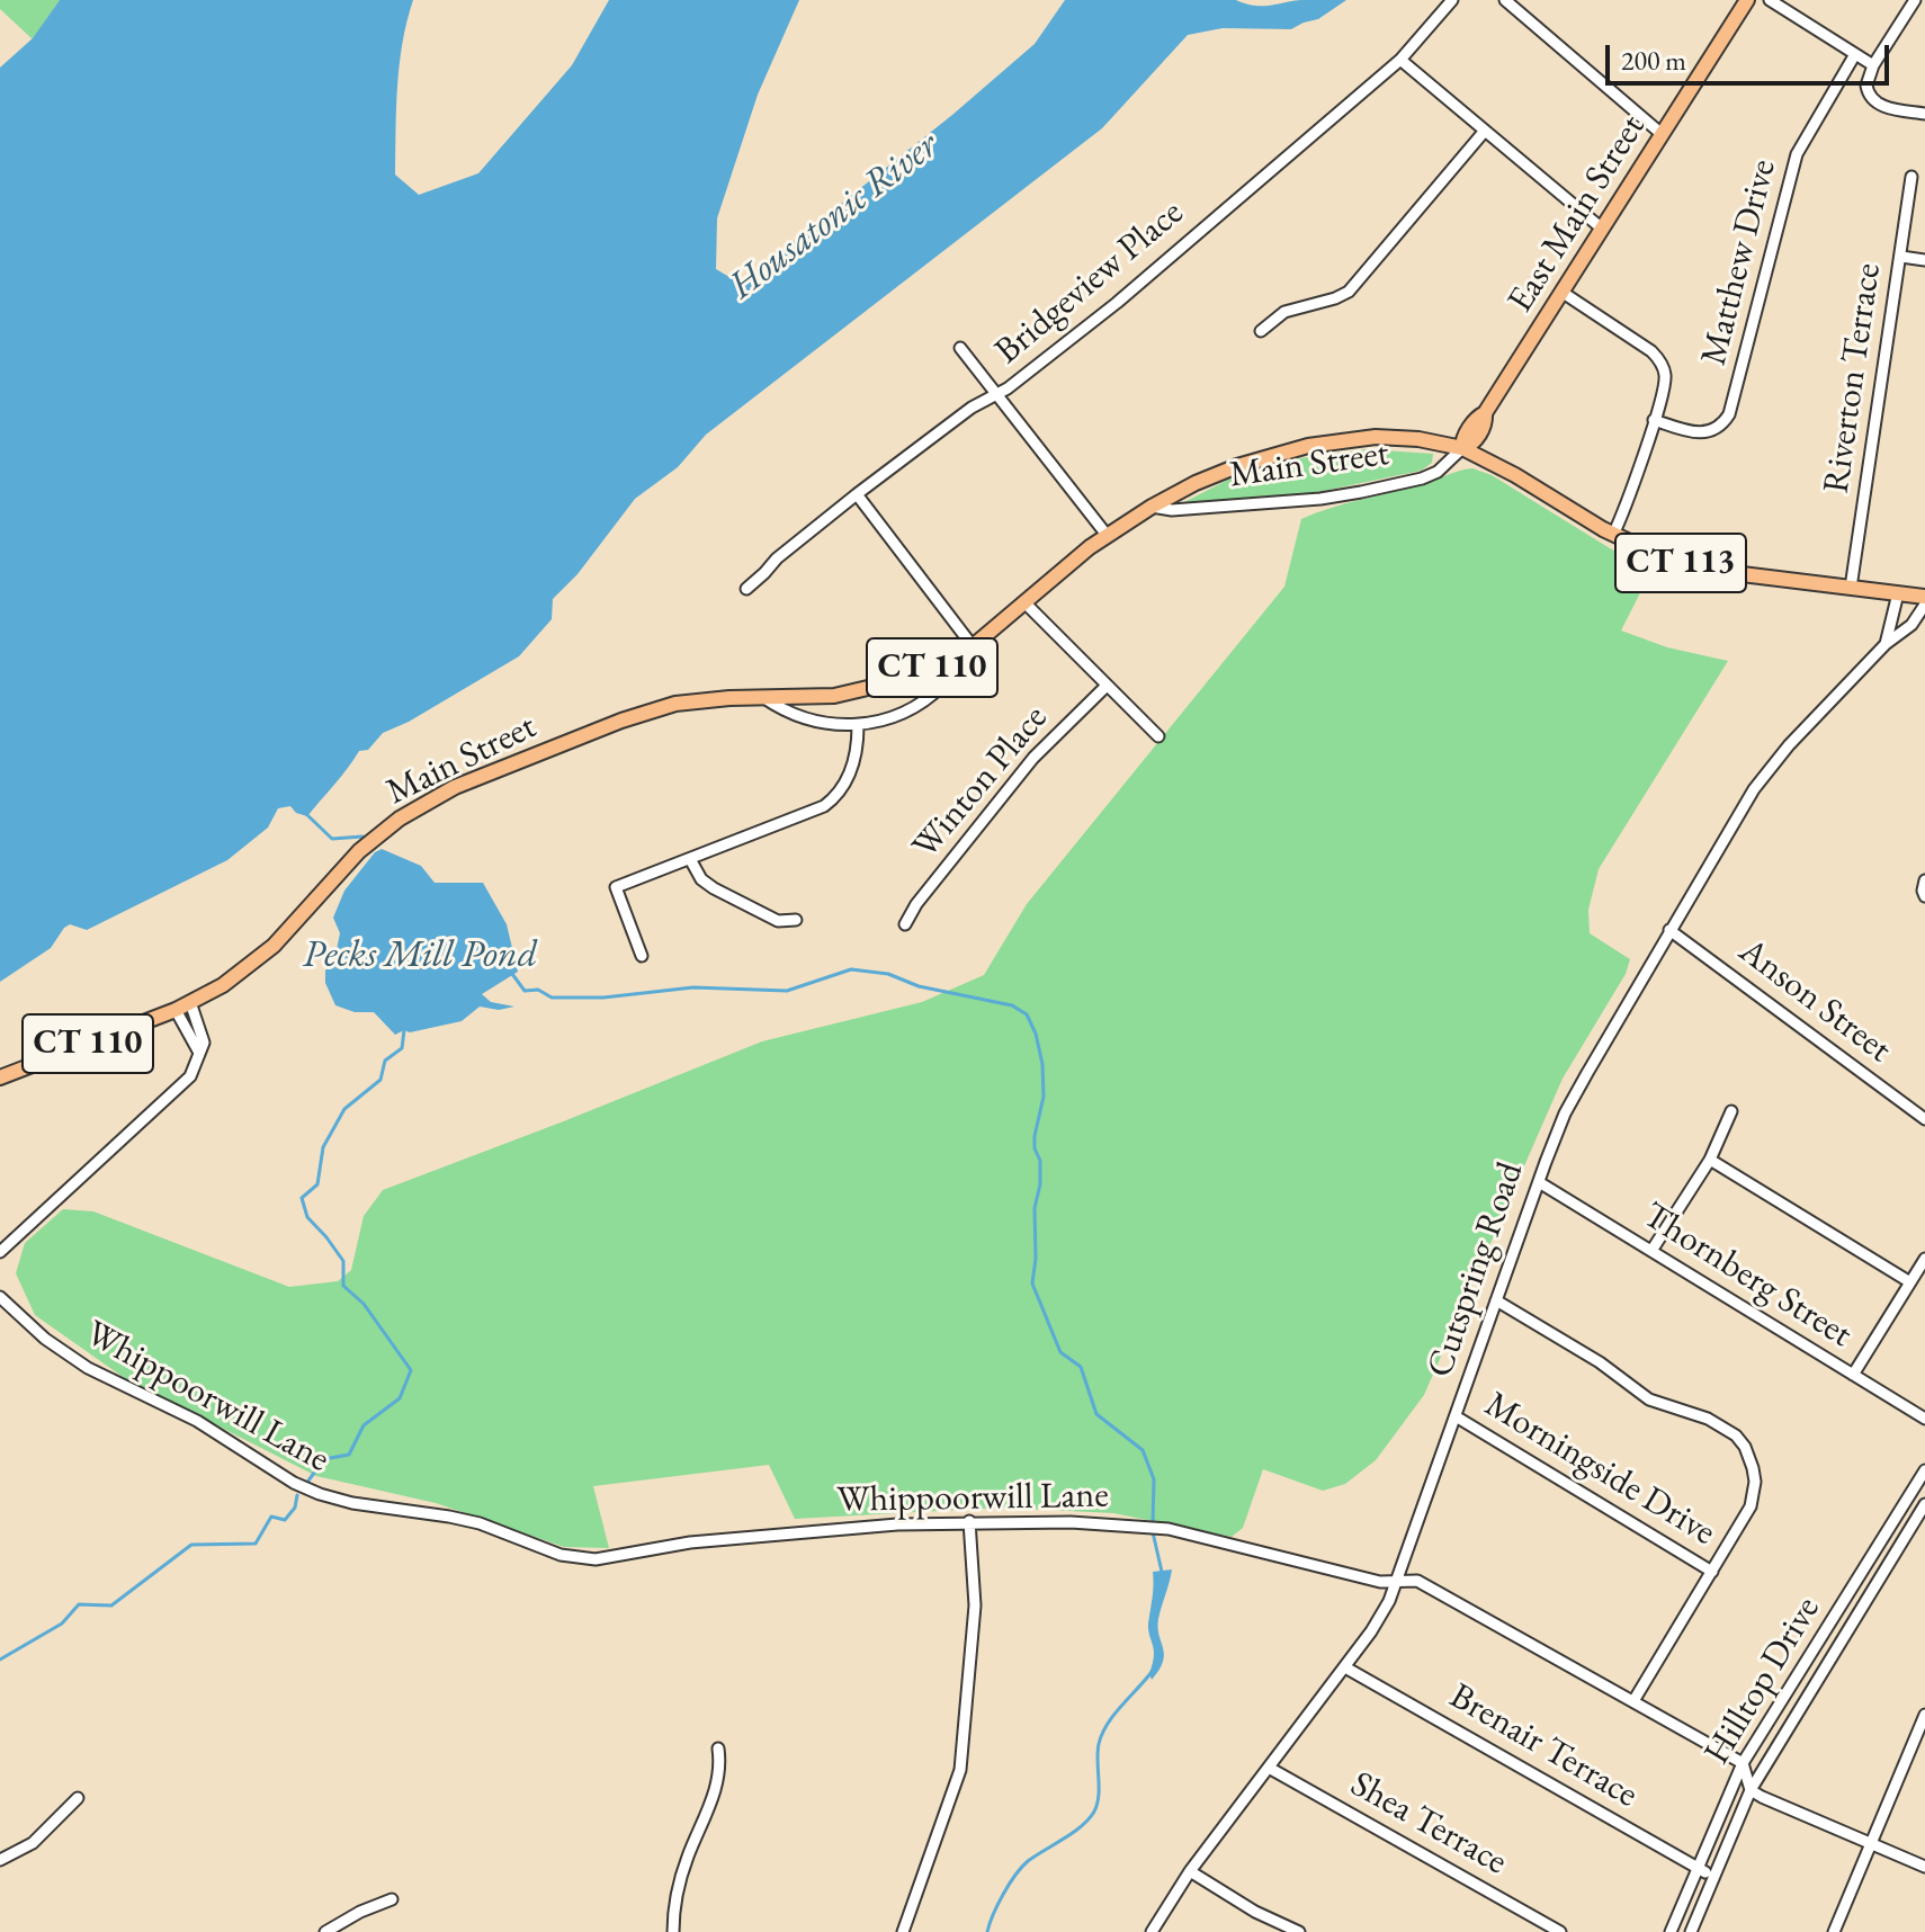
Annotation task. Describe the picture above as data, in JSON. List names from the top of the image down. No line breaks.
{"streets":{"main road":["East Main Street","Main Street","CT 113","CT 110"],"street":["Matthew Drive","Bridgeview Place","Riverton Terrace","Winton Place","Anson Street","Cutspring Road","Thornberg Street","Whippoorwill Lane","Morningside Drive","Hilltop Drive","Brenair Terrace","Shea Terrace"]},"crossings":[["East Main Street","Main Street"],["Riverton Terrace","Main Street"],["Main Street","CT 110"],["Main Street","Cutspring Road"],["Anson Street","Cutspring Road"],["Cutspring Road","Thornberg Street"],["Cutspring Road","Whippoorwill Lane"],["Cutspring Road","Morningside Drive"],["Cutspring Road","Brenair Terrace"],["Cutspring Road","Shea Terrace"],["Whippoorwill Lane","Hilltop Drive"],["Hilltop Drive","Brenair Terrace"]],"water":["Housatonic River","Pecks Mill Pond"],"scale_bar":"200 m"}
